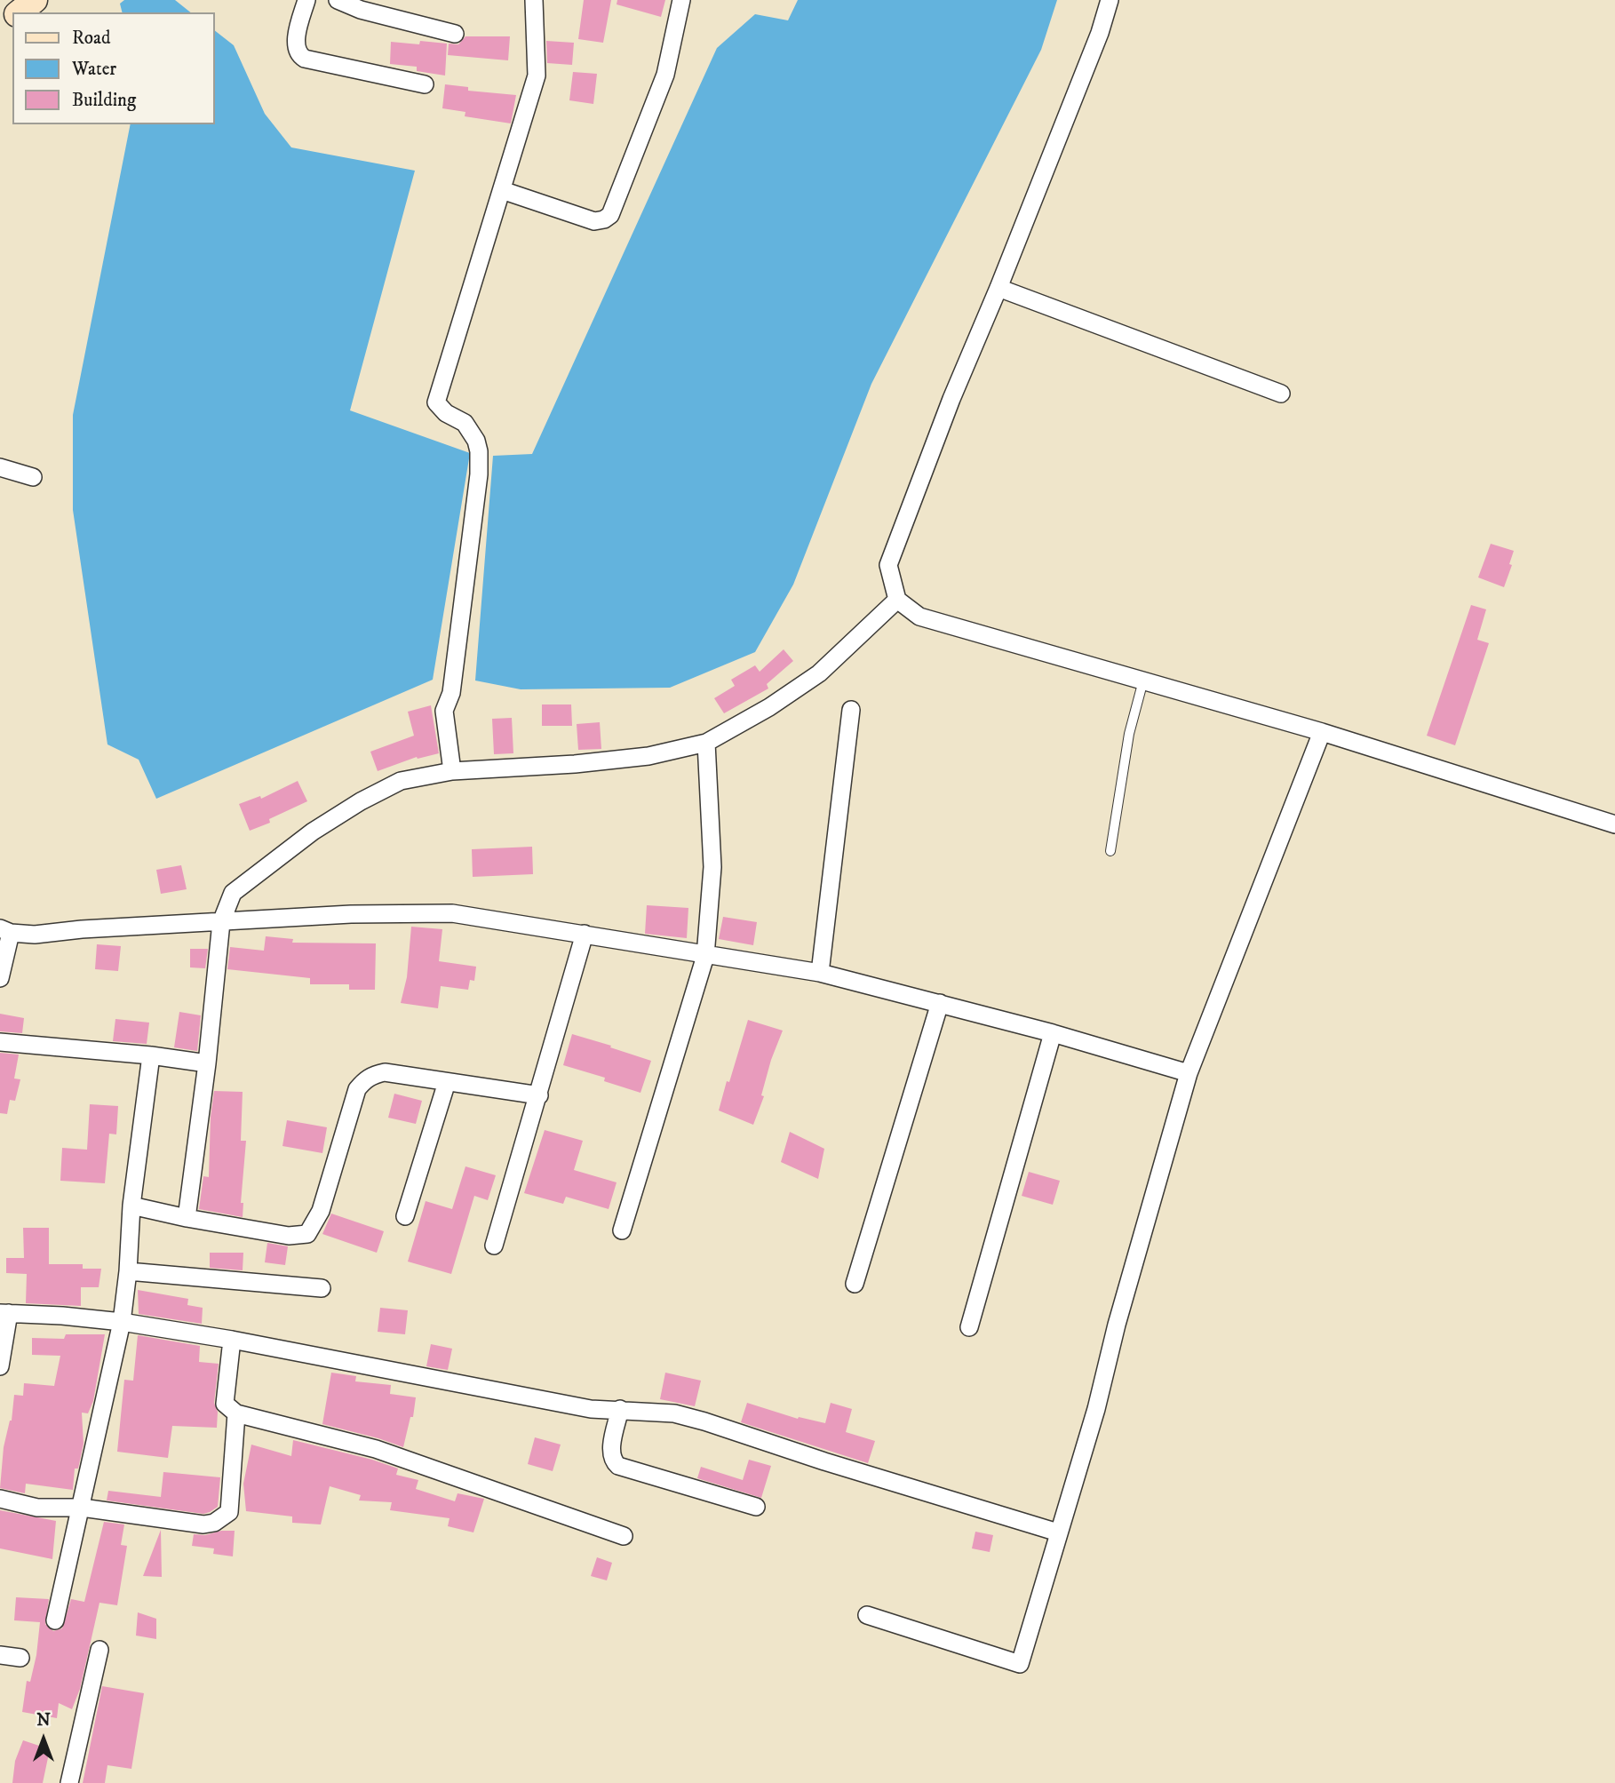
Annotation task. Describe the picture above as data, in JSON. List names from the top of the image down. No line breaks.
{"legend":["Road","Water","Building"],"north":"top"}
